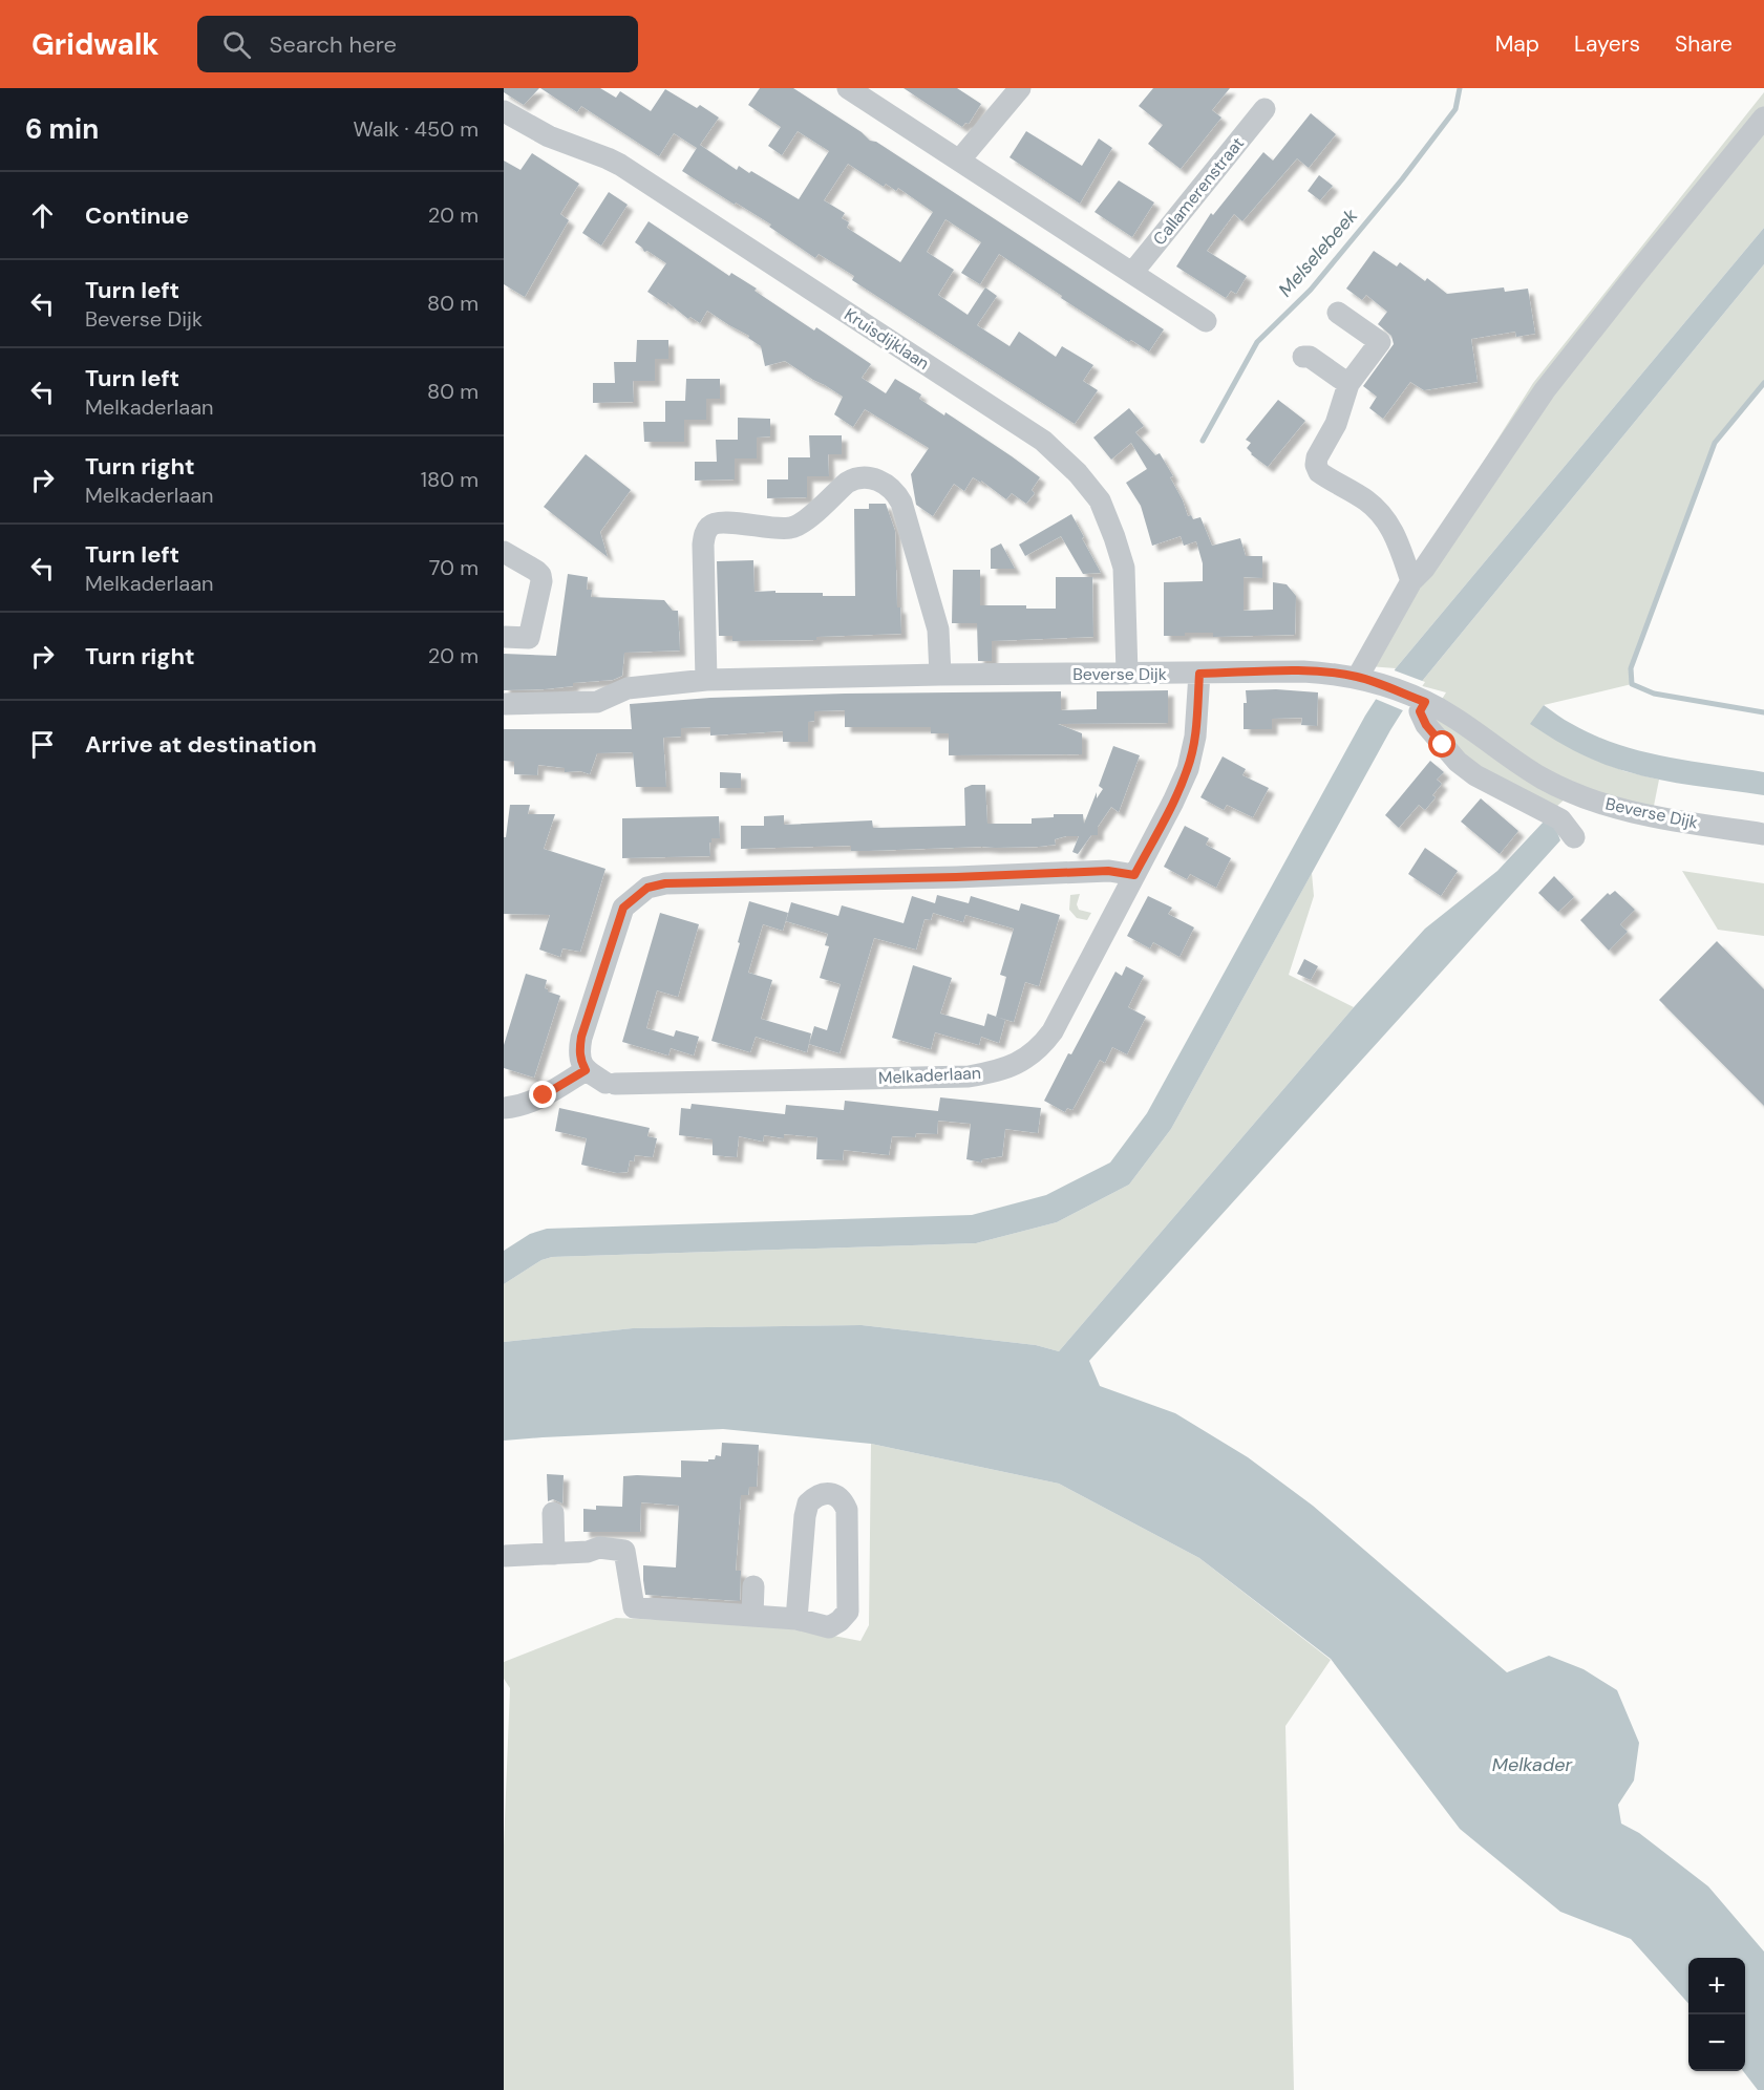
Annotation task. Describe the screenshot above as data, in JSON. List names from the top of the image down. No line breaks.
{"streets":{"street":["Callamerenstraat","Kruisdijklaan","Beverse Dijk","Melkaderlaan"]},"crossings":[["Kruisdijklaan","Beverse Dijk"],["Beverse Dijk","Melkaderlaan"]],"water":["Melselebeek","Melkader"],"page":{"header":"Gridwalk","search":"Search here","nav":["Map","Layers","Share"],"heading":["6 min","Walk · 450 m"],"list":[["Continue","20 m"],["Turn left","Beverse Dijk","80 m"],["Turn left","Melkaderlaan","80 m"],["Turn right","Melkaderlaan","180 m"],["Turn left","Melkaderlaan","70 m"],["Turn right","20 m"],"Arrive at destination"],"map_buttons":["+","−"]}}
